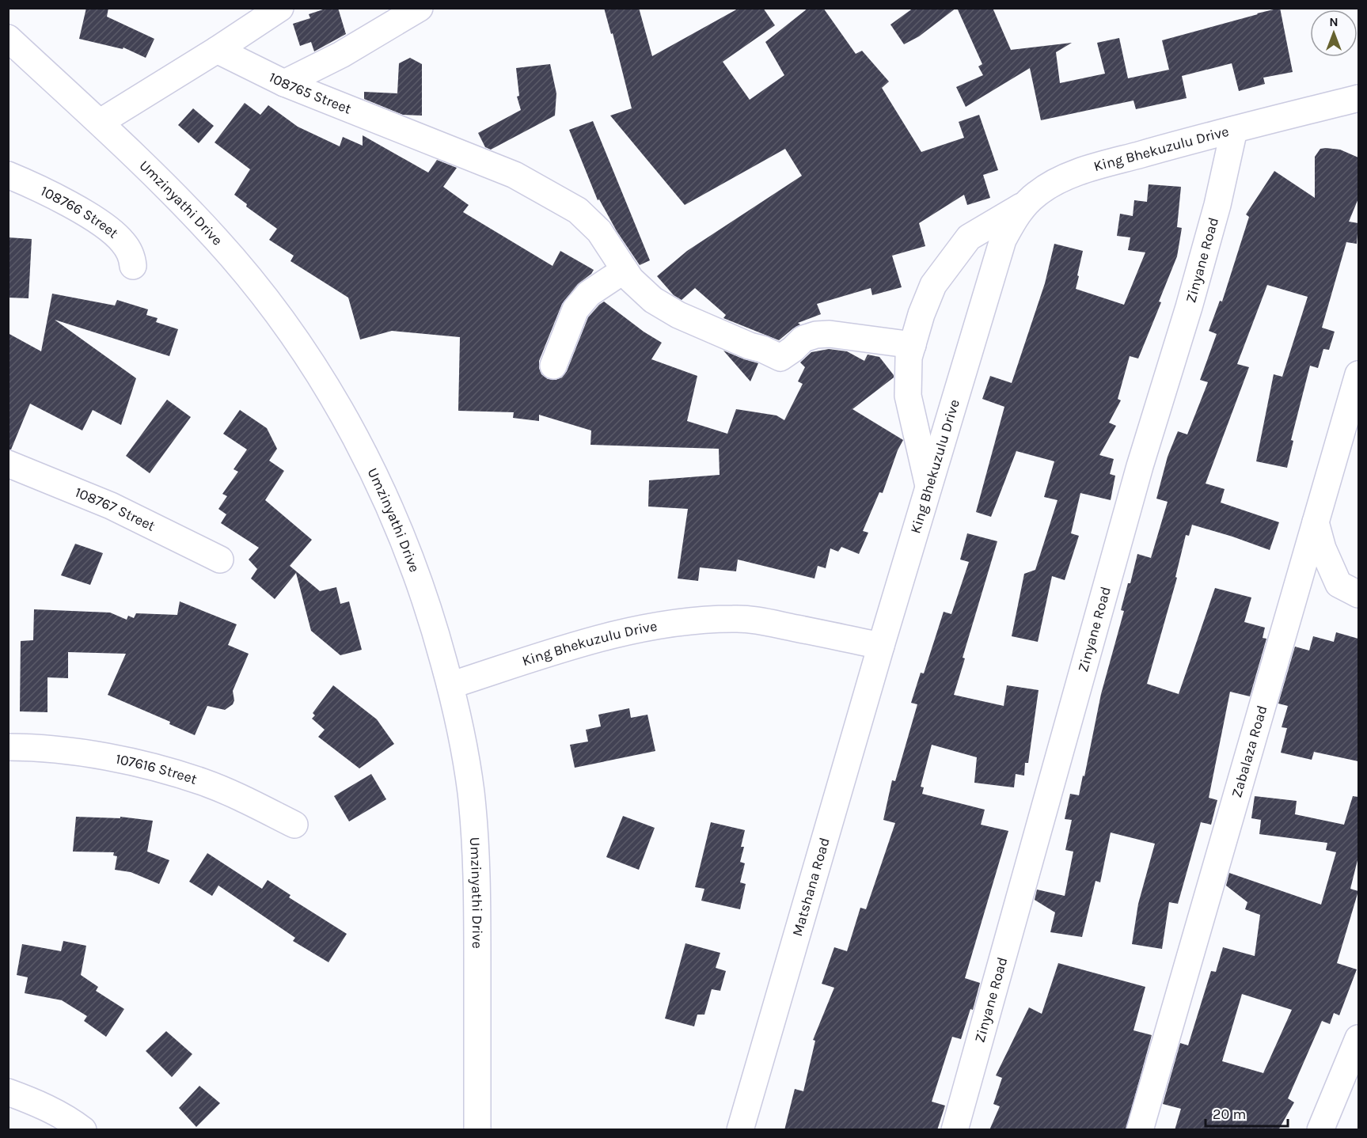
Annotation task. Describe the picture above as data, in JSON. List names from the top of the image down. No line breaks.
{"streets":{"street":["108765 Street","King Bhekuzulu Drive","Umzinyathi Drive","108766 Street","Zinyane Road","108767 Street","Zabalaza Road","107616 Street","Matshana Road"]},"crossings":[["King Bhekuzulu Drive","Umzinyathi Drive"],["King Bhekuzulu Drive","Zinyane Road"],["King Bhekuzulu Drive","Matshana Road"]],"scale_bar":"20 m","north":"top"}
